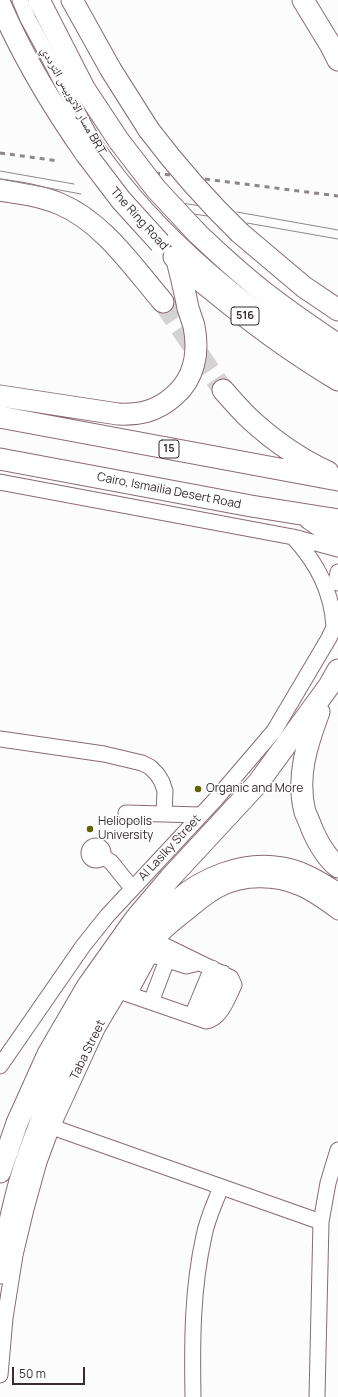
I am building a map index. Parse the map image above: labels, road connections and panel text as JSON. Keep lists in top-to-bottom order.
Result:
{
  "streets": {
    "highway": [
      "The Ring Road",
      "516",
      "15",
      "Cairo, Ismailia Desert Road"
    ],
    "street": ["مسار الاتوبيس الترددي BRT", "Al Laslky Street", "Taba Street"]
  },
  "places": ["Organic and More", "Heliopolis University"],
  "scale_bar": "50 m"
}
